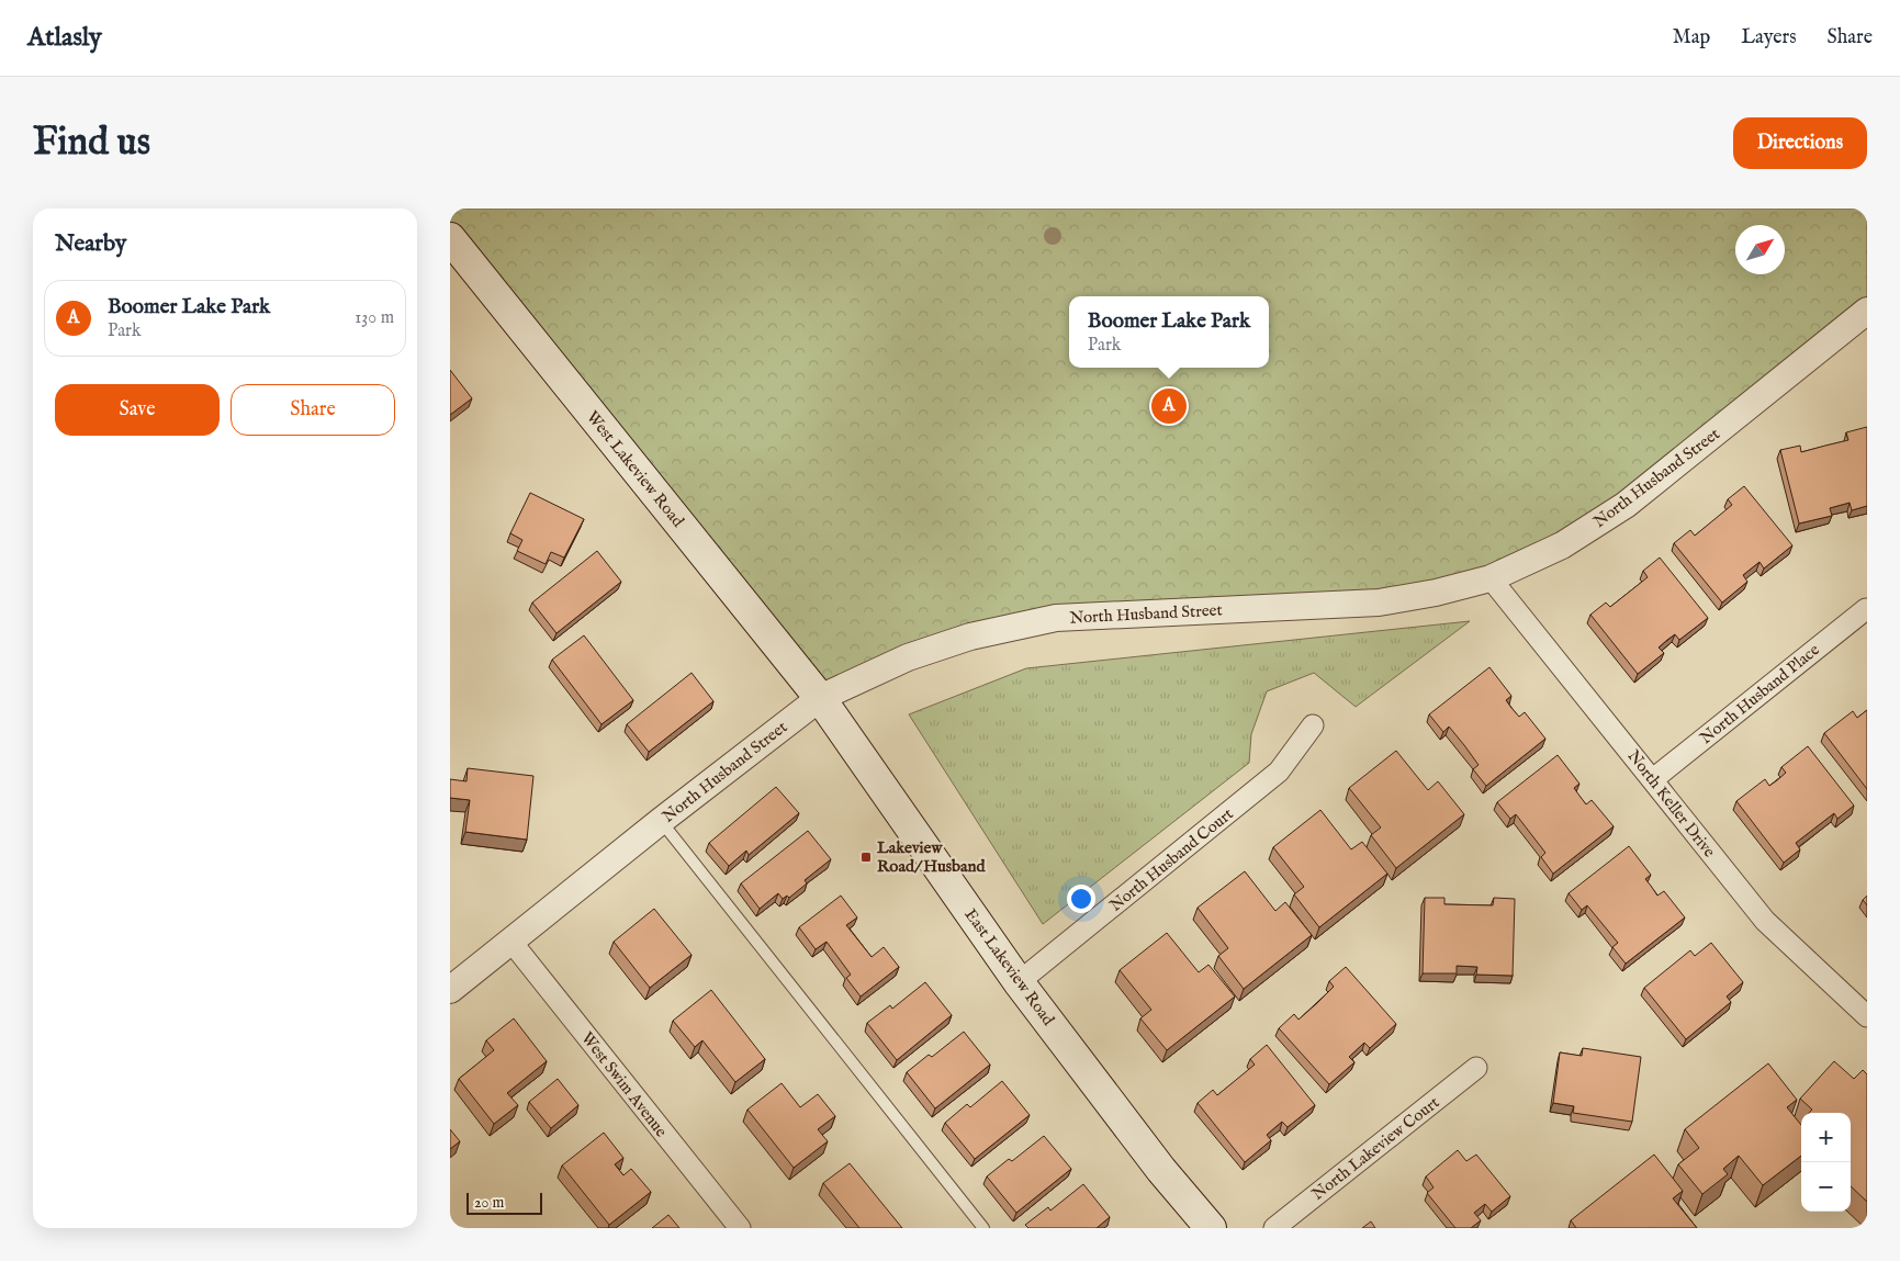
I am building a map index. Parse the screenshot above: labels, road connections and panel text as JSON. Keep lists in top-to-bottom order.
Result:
{
  "streets": {
    "main road": ["West Lakeview Road", "East Lakeview Road"],
    "street": [
      "North Husband Street",
      "North Husband Place",
      "North Keller Drive",
      "North Husband Court",
      "West Swim Avenue",
      "North Lakeview Court"
    ]
  },
  "crossings": [
    ["West Lakeview Road", "North Husband Street"],
    ["West Lakeview Road", "East Lakeview Road"],
    ["North Husband Street", "North Keller Drive"],
    ["North Husband Street", "East Lakeview Road"],
    ["North Husband Street", "West Swim Avenue"],
    ["North Husband Place", "North Keller Drive"],
    ["North Husband Court", "East Lakeview Road"]
  ],
  "places": {
    "transit": ["Lakeview Road/ Husband"]
  },
  "scale_bar": "20 m",
  "north": "top right",
  "page": {
    "header": "Atlasly",
    "nav": ["Map", "Layers", "Share"],
    "buttons": [
      "Directions",
      ["Save", "Share"]
    ],
    "title": "Find us",
    "heading": "Nearby",
    "list": [
      {
        "mark": "A",
        "name": "Boomer Lake Park",
        "note": "Park",
        "value": "130 m"
      }
    ],
    "popup": ["Boomer Lake Park", "Park"],
    "pins": "A",
    "map_buttons": ["+", "−"],
    "scale": "20 m"
  }
}
